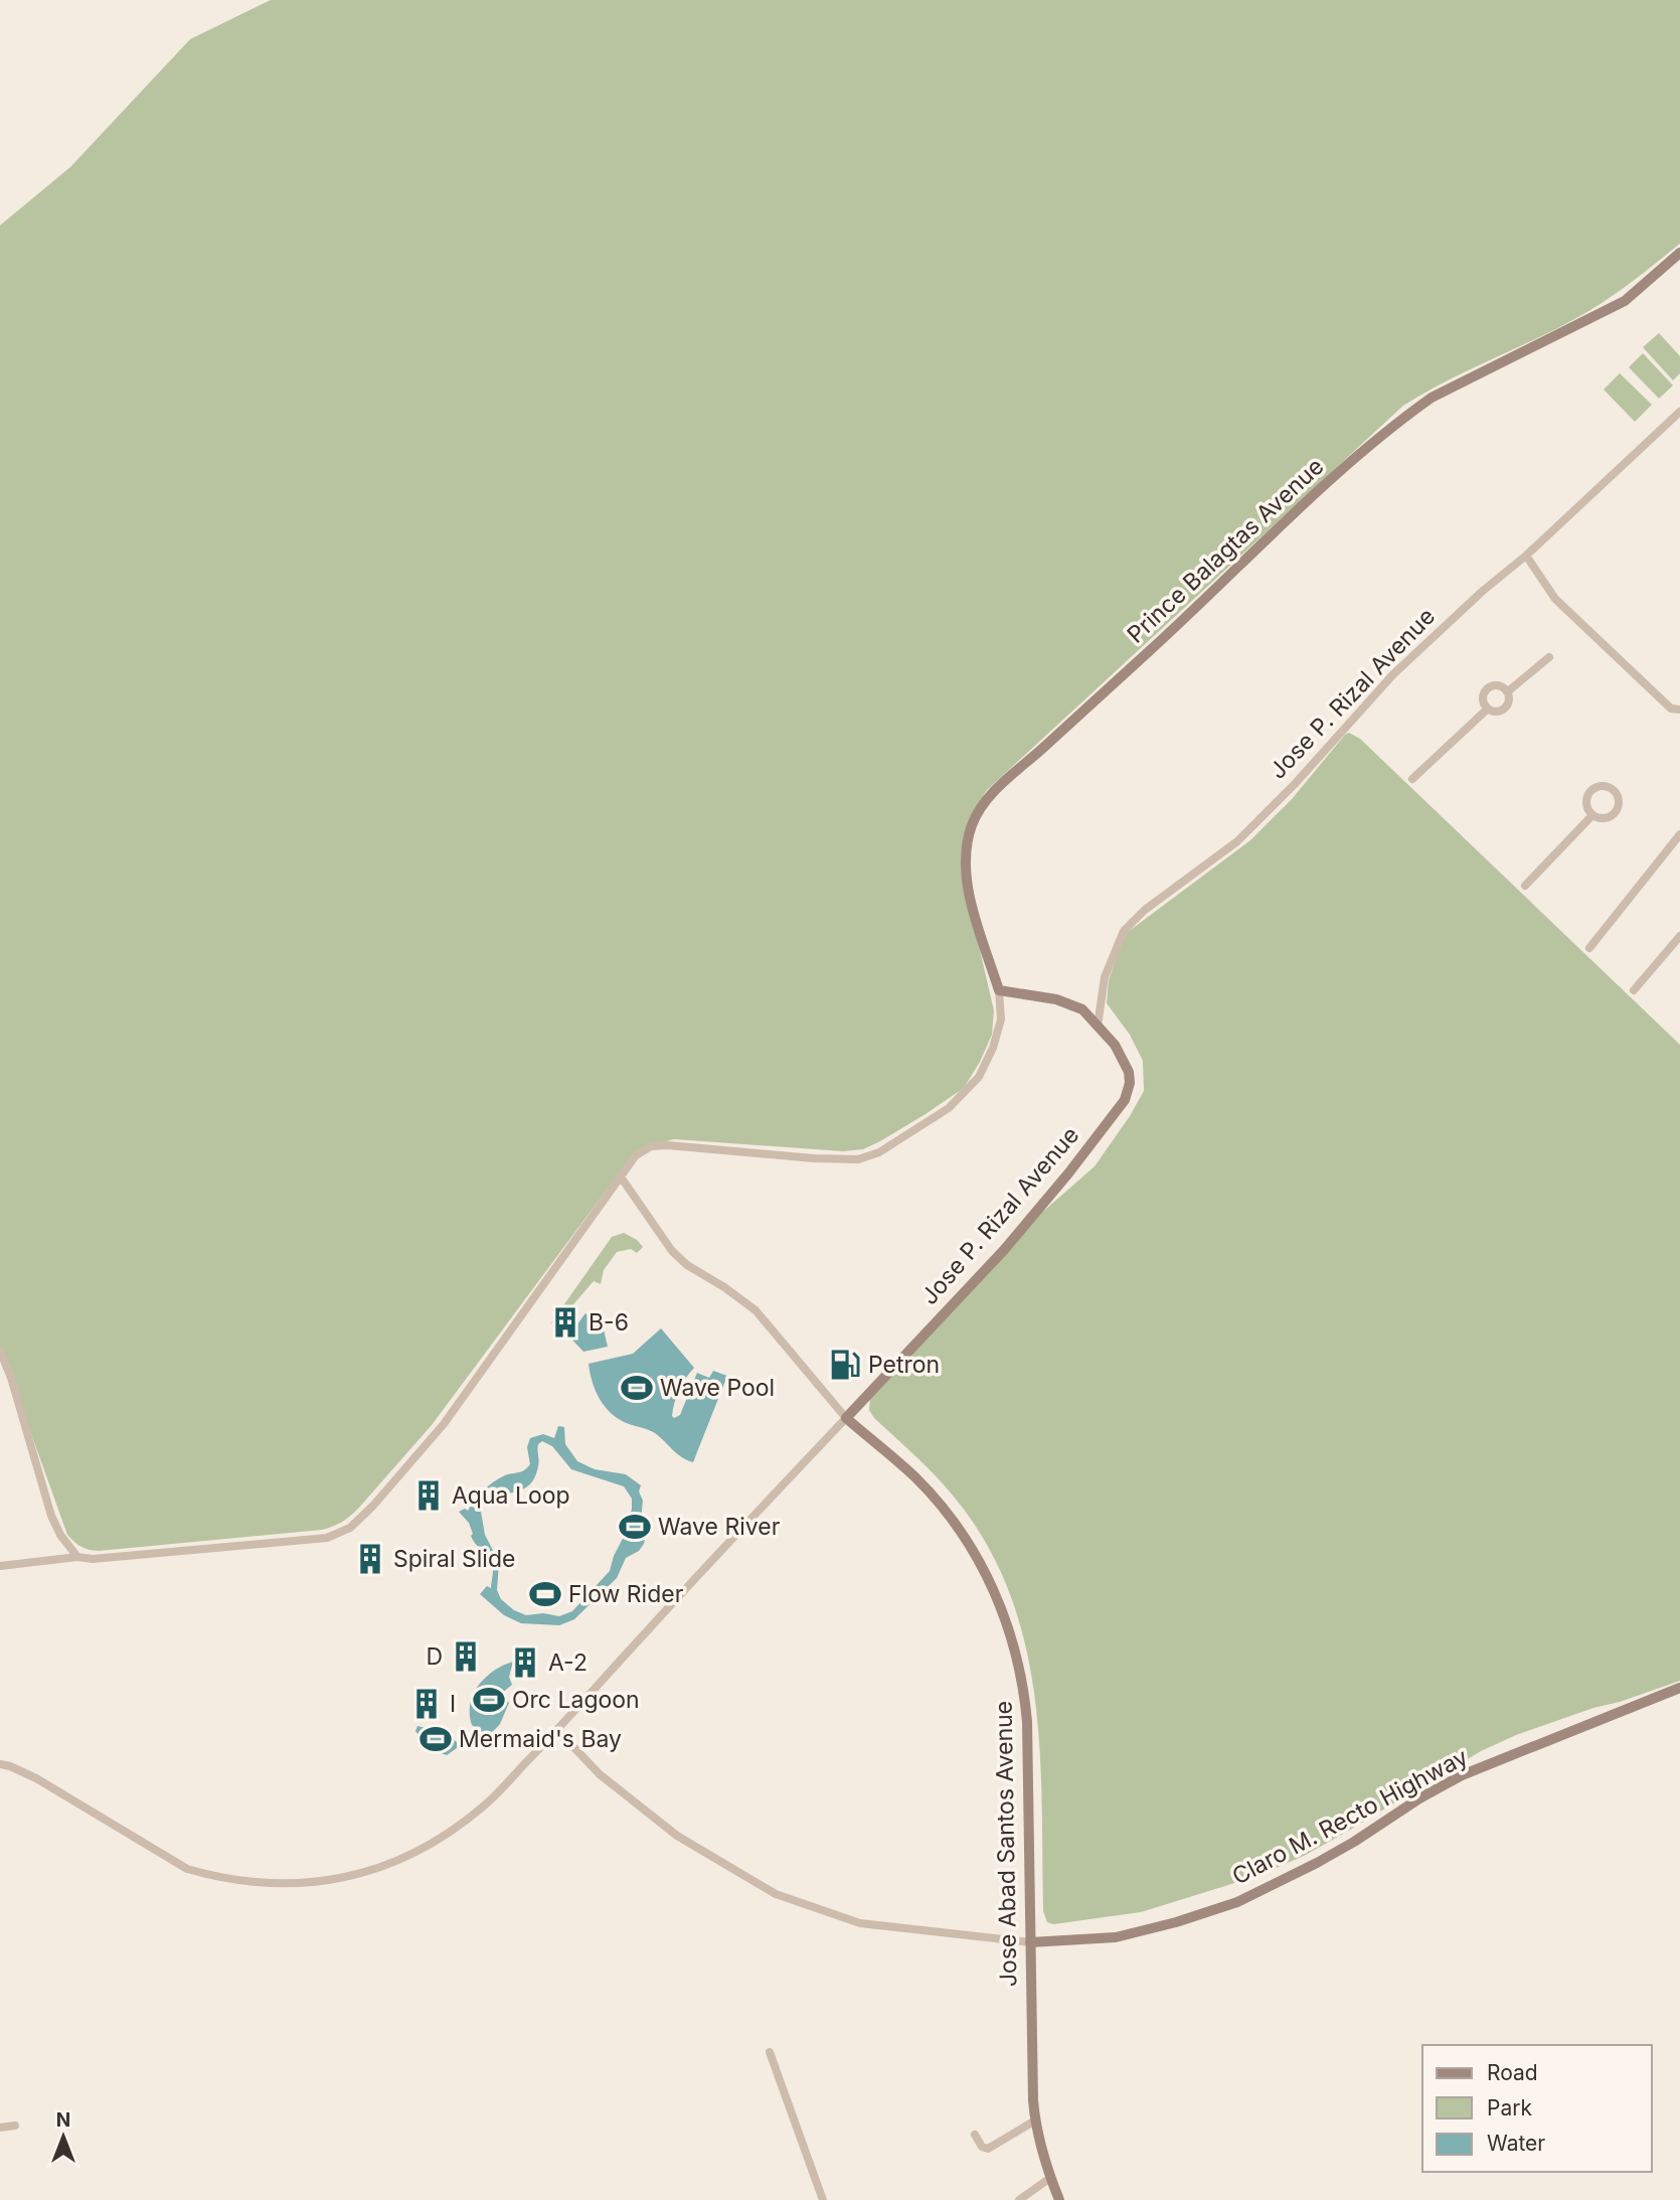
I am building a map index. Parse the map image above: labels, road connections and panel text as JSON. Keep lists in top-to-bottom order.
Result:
{
  "streets": {
    "main road": [
      "Prince Balagtas Avenue",
      "Jose P. Rizal Avenue",
      "Claro M. Recto Highway",
      "Jose Abad Santos Avenue"
    ]
  },
  "crossings": [
    ["Prince Balagtas Avenue", "Jose P. Rizal Avenue"],
    ["Jose P. Rizal Avenue", "Jose Abad Santos Avenue"],
    ["Claro M. Recto Highway", "Jose Abad Santos Avenue"]
  ],
  "places": {
    "building": [
      "B-6",
      "Aqua Loop",
      "Spiral Slide",
      "D",
      "A-2",
      "I"
    ],
    "fuel station": ["Petron"],
    "sports": [
      "Wave Pool",
      "Wave River",
      "Flow Rider",
      "Orc Lagoon",
      "Mermaid's Bay"
    ]
  },
  "legend": ["Road", "Park", "Water"],
  "north": "top"
}
